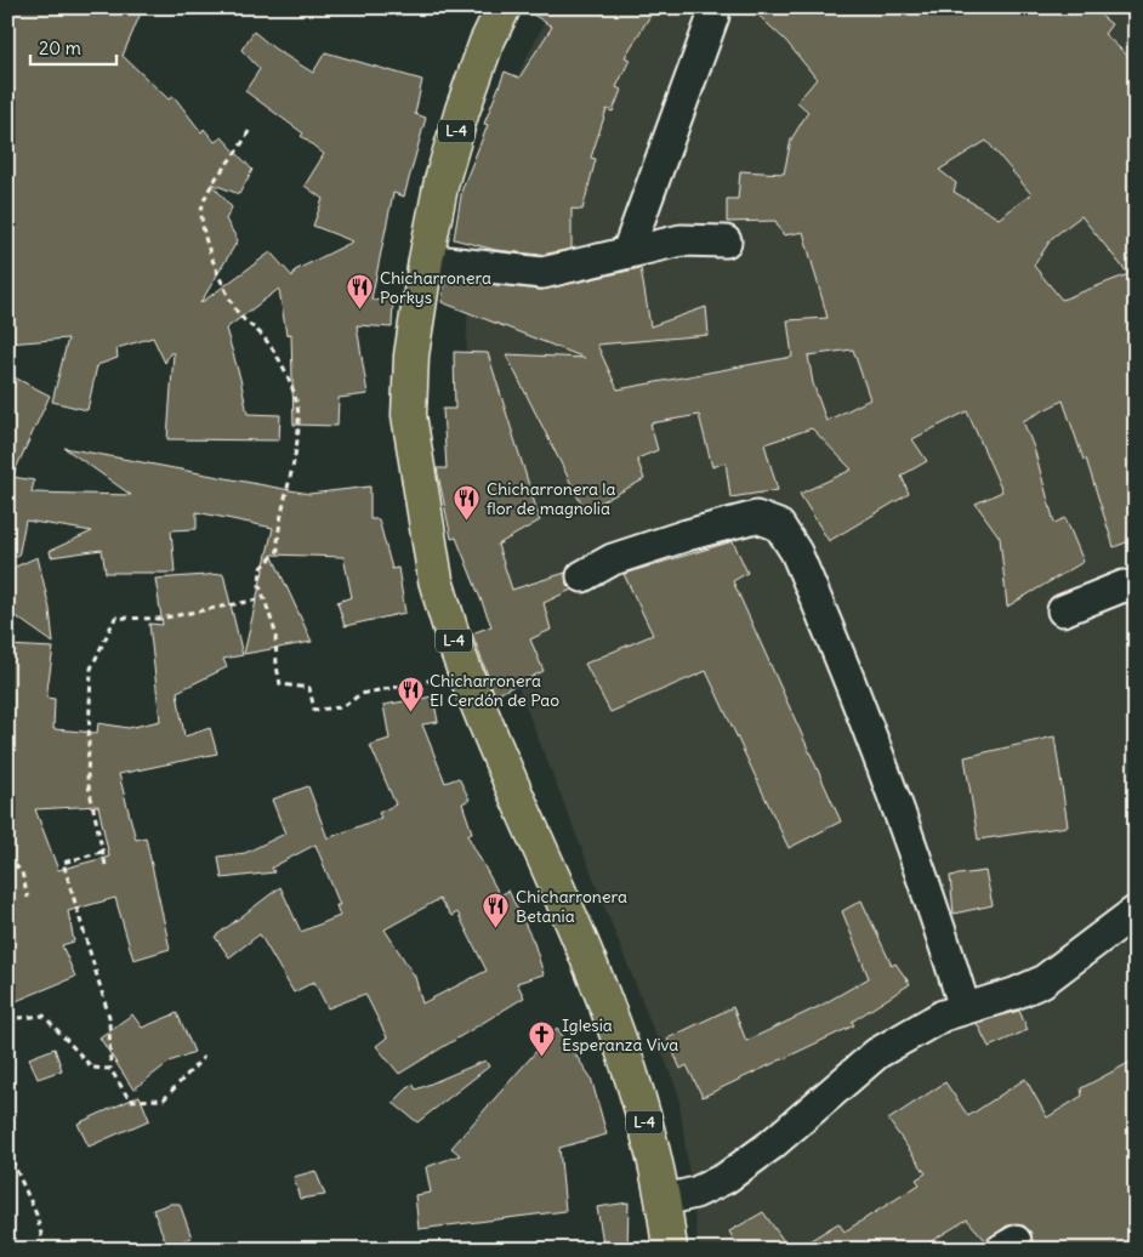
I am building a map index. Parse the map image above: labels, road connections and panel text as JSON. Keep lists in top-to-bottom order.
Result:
{
  "streets": {
    "main road": ["L-4"]
  },
  "places": {
    "restaurant": [
      "Chicharronera Porkys",
      "Chicharronera la flor de magnolia",
      "Chicharronera El Cerdón de Pao",
      "Chicharronera Betania"
    ],
    "church": ["Iglesia Esperanza Viva"]
  },
  "scale_bar": "20 m"
}
